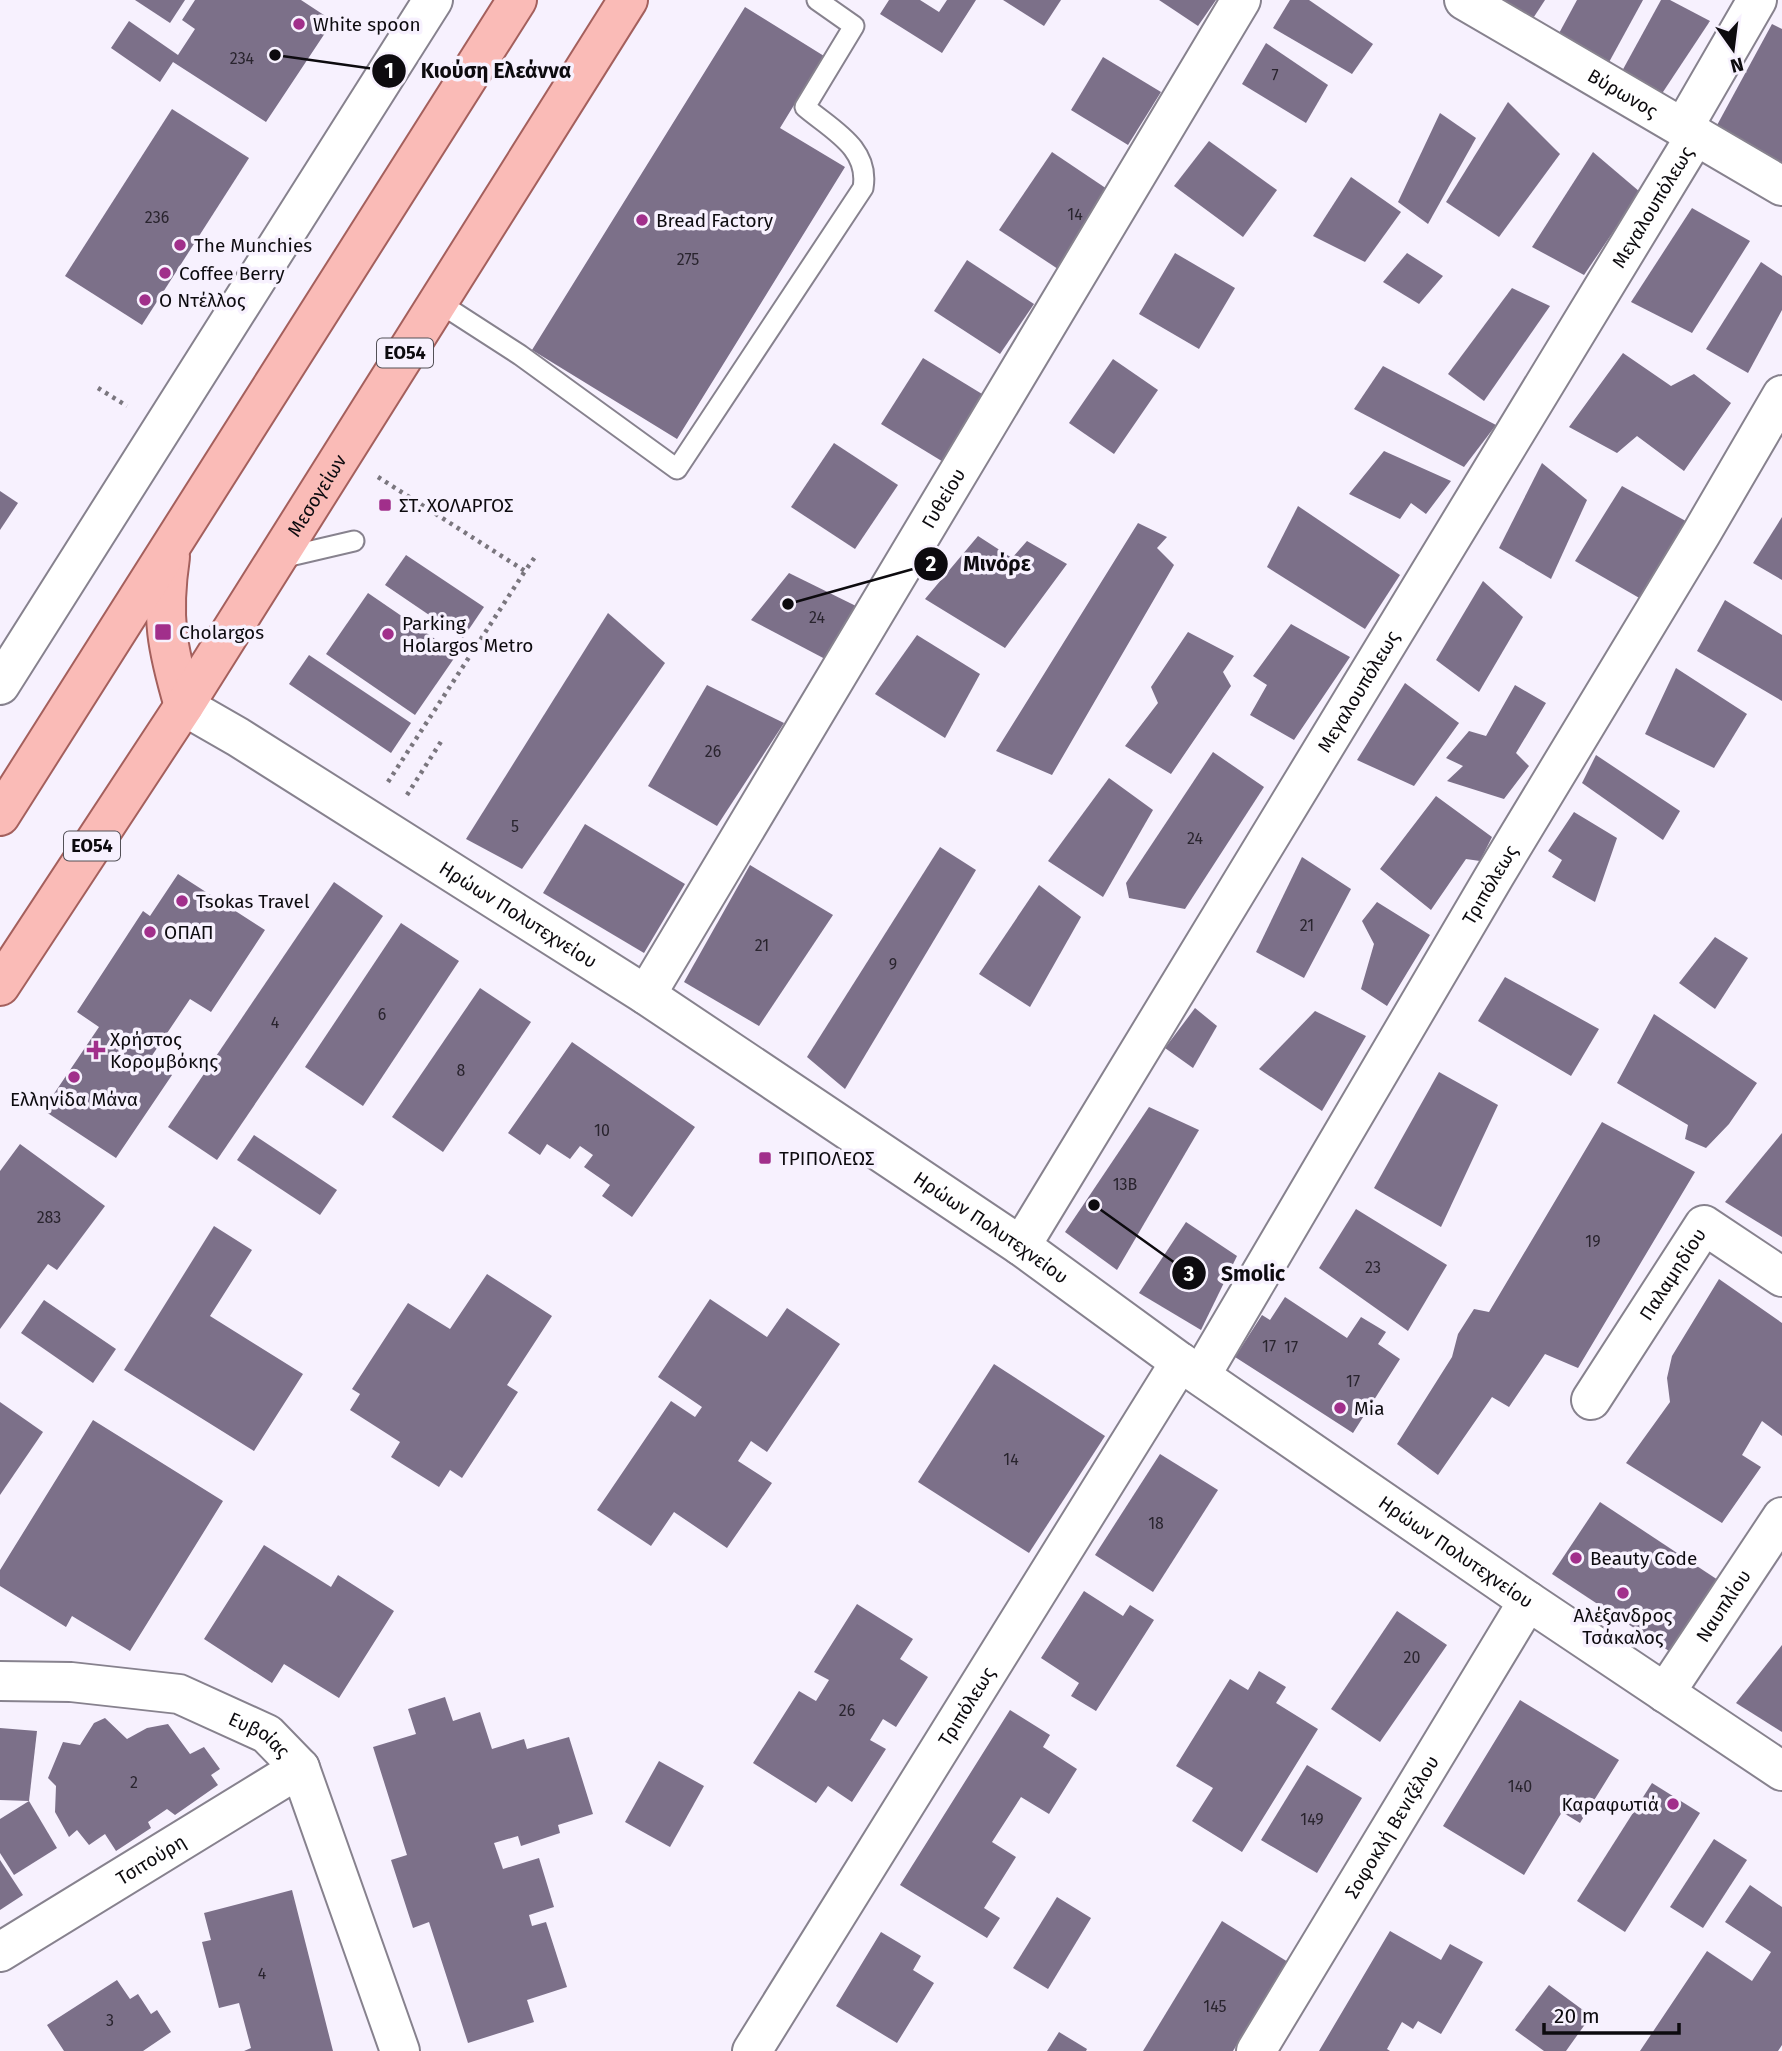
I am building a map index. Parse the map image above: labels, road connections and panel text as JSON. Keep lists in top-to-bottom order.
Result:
{
  "streets": {
    "main road": ["ΕΟ54", "Μεσογείων"],
    "street": [
      "Βύρωνος",
      "Μεγαλουπόλεως",
      "Γυθείου",
      "Τριπόλεως",
      "Ηρώων Πολυτεχνείου",
      "Παλαμηδίου",
      "Ναυπλίου",
      "Ευβοίας",
      "Σοφοκλή Βενιζέλου",
      "Τσιτούρη"
    ]
  },
  "crossings": [
    ["Βύρωνος", "Μεγαλουπόλεως"],
    ["Μεγαλουπόλεως", "Ηρώων Πολυτεχνείου"],
    ["Μεσογείων", "Ηρώων Πολυτεχνείου"],
    ["Γυθείου", "Ηρώων Πολυτεχνείου"],
    ["Τριπόλεως", "Ηρώων Πολυτεχνείου"],
    ["Ηρώων Πολυτεχνείου", "Ναυπλίου"],
    ["Ηρώων Πολυτεχνείου", "Σοφοκλή Βενιζέλου"],
    ["Ευβοίας", "Τσιτούρη"]
  ],
  "places": {
    "other": [
      "White spoon",
      "Κιούση Ελεάννα",
      "Bread Factory",
      "The Munchies",
      "Coffee Berry",
      "Ο Ντέλλος",
      "Μινόρε",
      "Parking Holargos Metro",
      "Tsokas Travel",
      "ΟΠΑΠ",
      "Ελληνίδα Μάνα",
      "Smolic",
      "Mia",
      "Beauty Code",
      "Αλέξανδρος Τσάκαλος",
      "Καραφωτιά"
    ],
    "transit": ["ΣΤ. ΧΟΛΑΡΓΟΣ", "Cholargos", "ΤΡΙΠΟΛΕΩΣ"],
    "health": ["Χρήστος Κορομβόκης"]
  },
  "house_numbers": [
    "234",
    "7",
    "14",
    "236",
    "275",
    "24",
    "26",
    "5",
    "24",
    "21",
    "21",
    "9",
    "6",
    "4",
    "8",
    "10",
    "13B",
    "283",
    "19",
    "23",
    "17",
    "17",
    "17",
    "14",
    "18",
    "20",
    "26",
    "2",
    "140",
    "149",
    "4",
    "145",
    "3"
  ],
  "scale_bar": "20 m",
  "north": "bottom"
}
